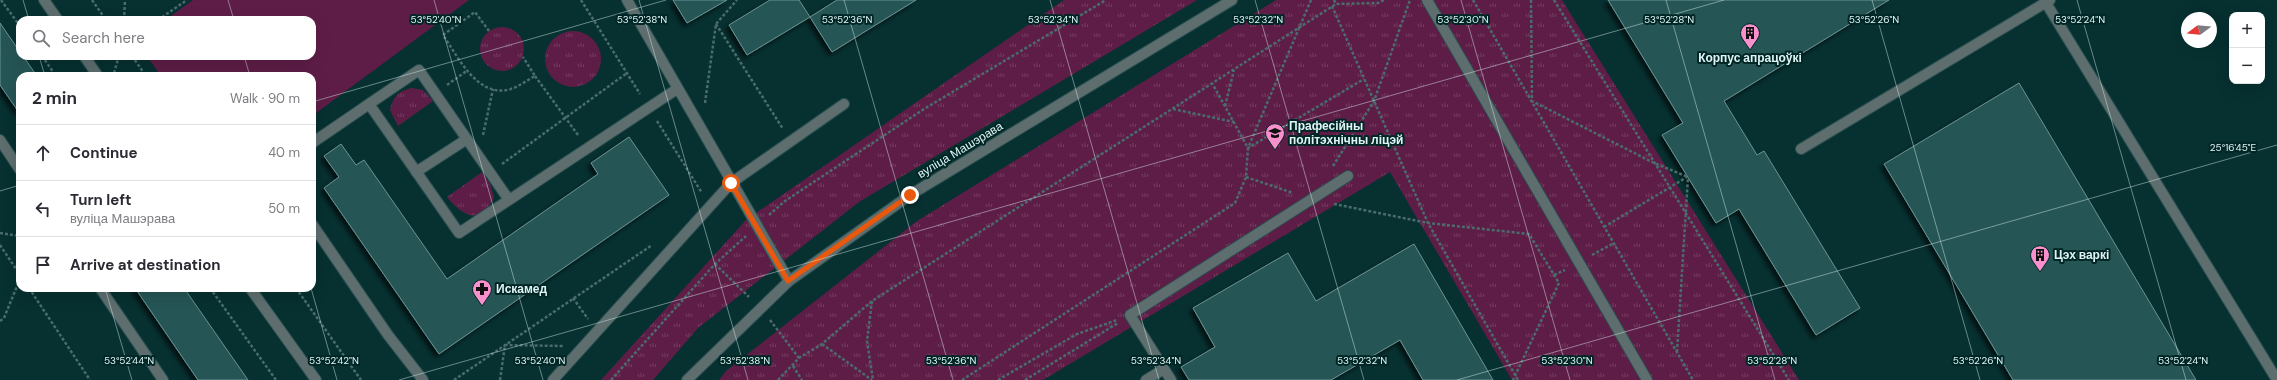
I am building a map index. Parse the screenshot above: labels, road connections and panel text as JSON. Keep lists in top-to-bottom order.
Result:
{
  "streets": {
    "street": ["вуліца Машэрава"]
  },
  "places": {
    "building": ["Корпус апрацоўкі", "Цэх варкі"],
    "school or university": ["Прафесійны політэхнічны ліцэй"],
    "pharmacy": ["Искамед"]
  },
  "north": "left",
  "page": {
    "map_buttons": ["+", "−"],
    "search": "Search here",
    "heading": ["2 min", "Walk · 90 m"],
    "list": [
      ["Continue", "40 m"],
      ["Turn left", "вуліца Машэрава", "50 m"],
      "Arrive at destination"
    ]
  },
  "coordinates": [
    "53°52'40\"N",
    "53°52'38\"N",
    "53°52'36\"N",
    "53°52'34\"N",
    "53°52'32\"N",
    "53°52'30\"N",
    "53°52'28\"N",
    "53°52'26\"N",
    "53°52'24\"N",
    "25°16'45\"E",
    "53°52'44\"N",
    "53°52'42\"N"
  ]
}
